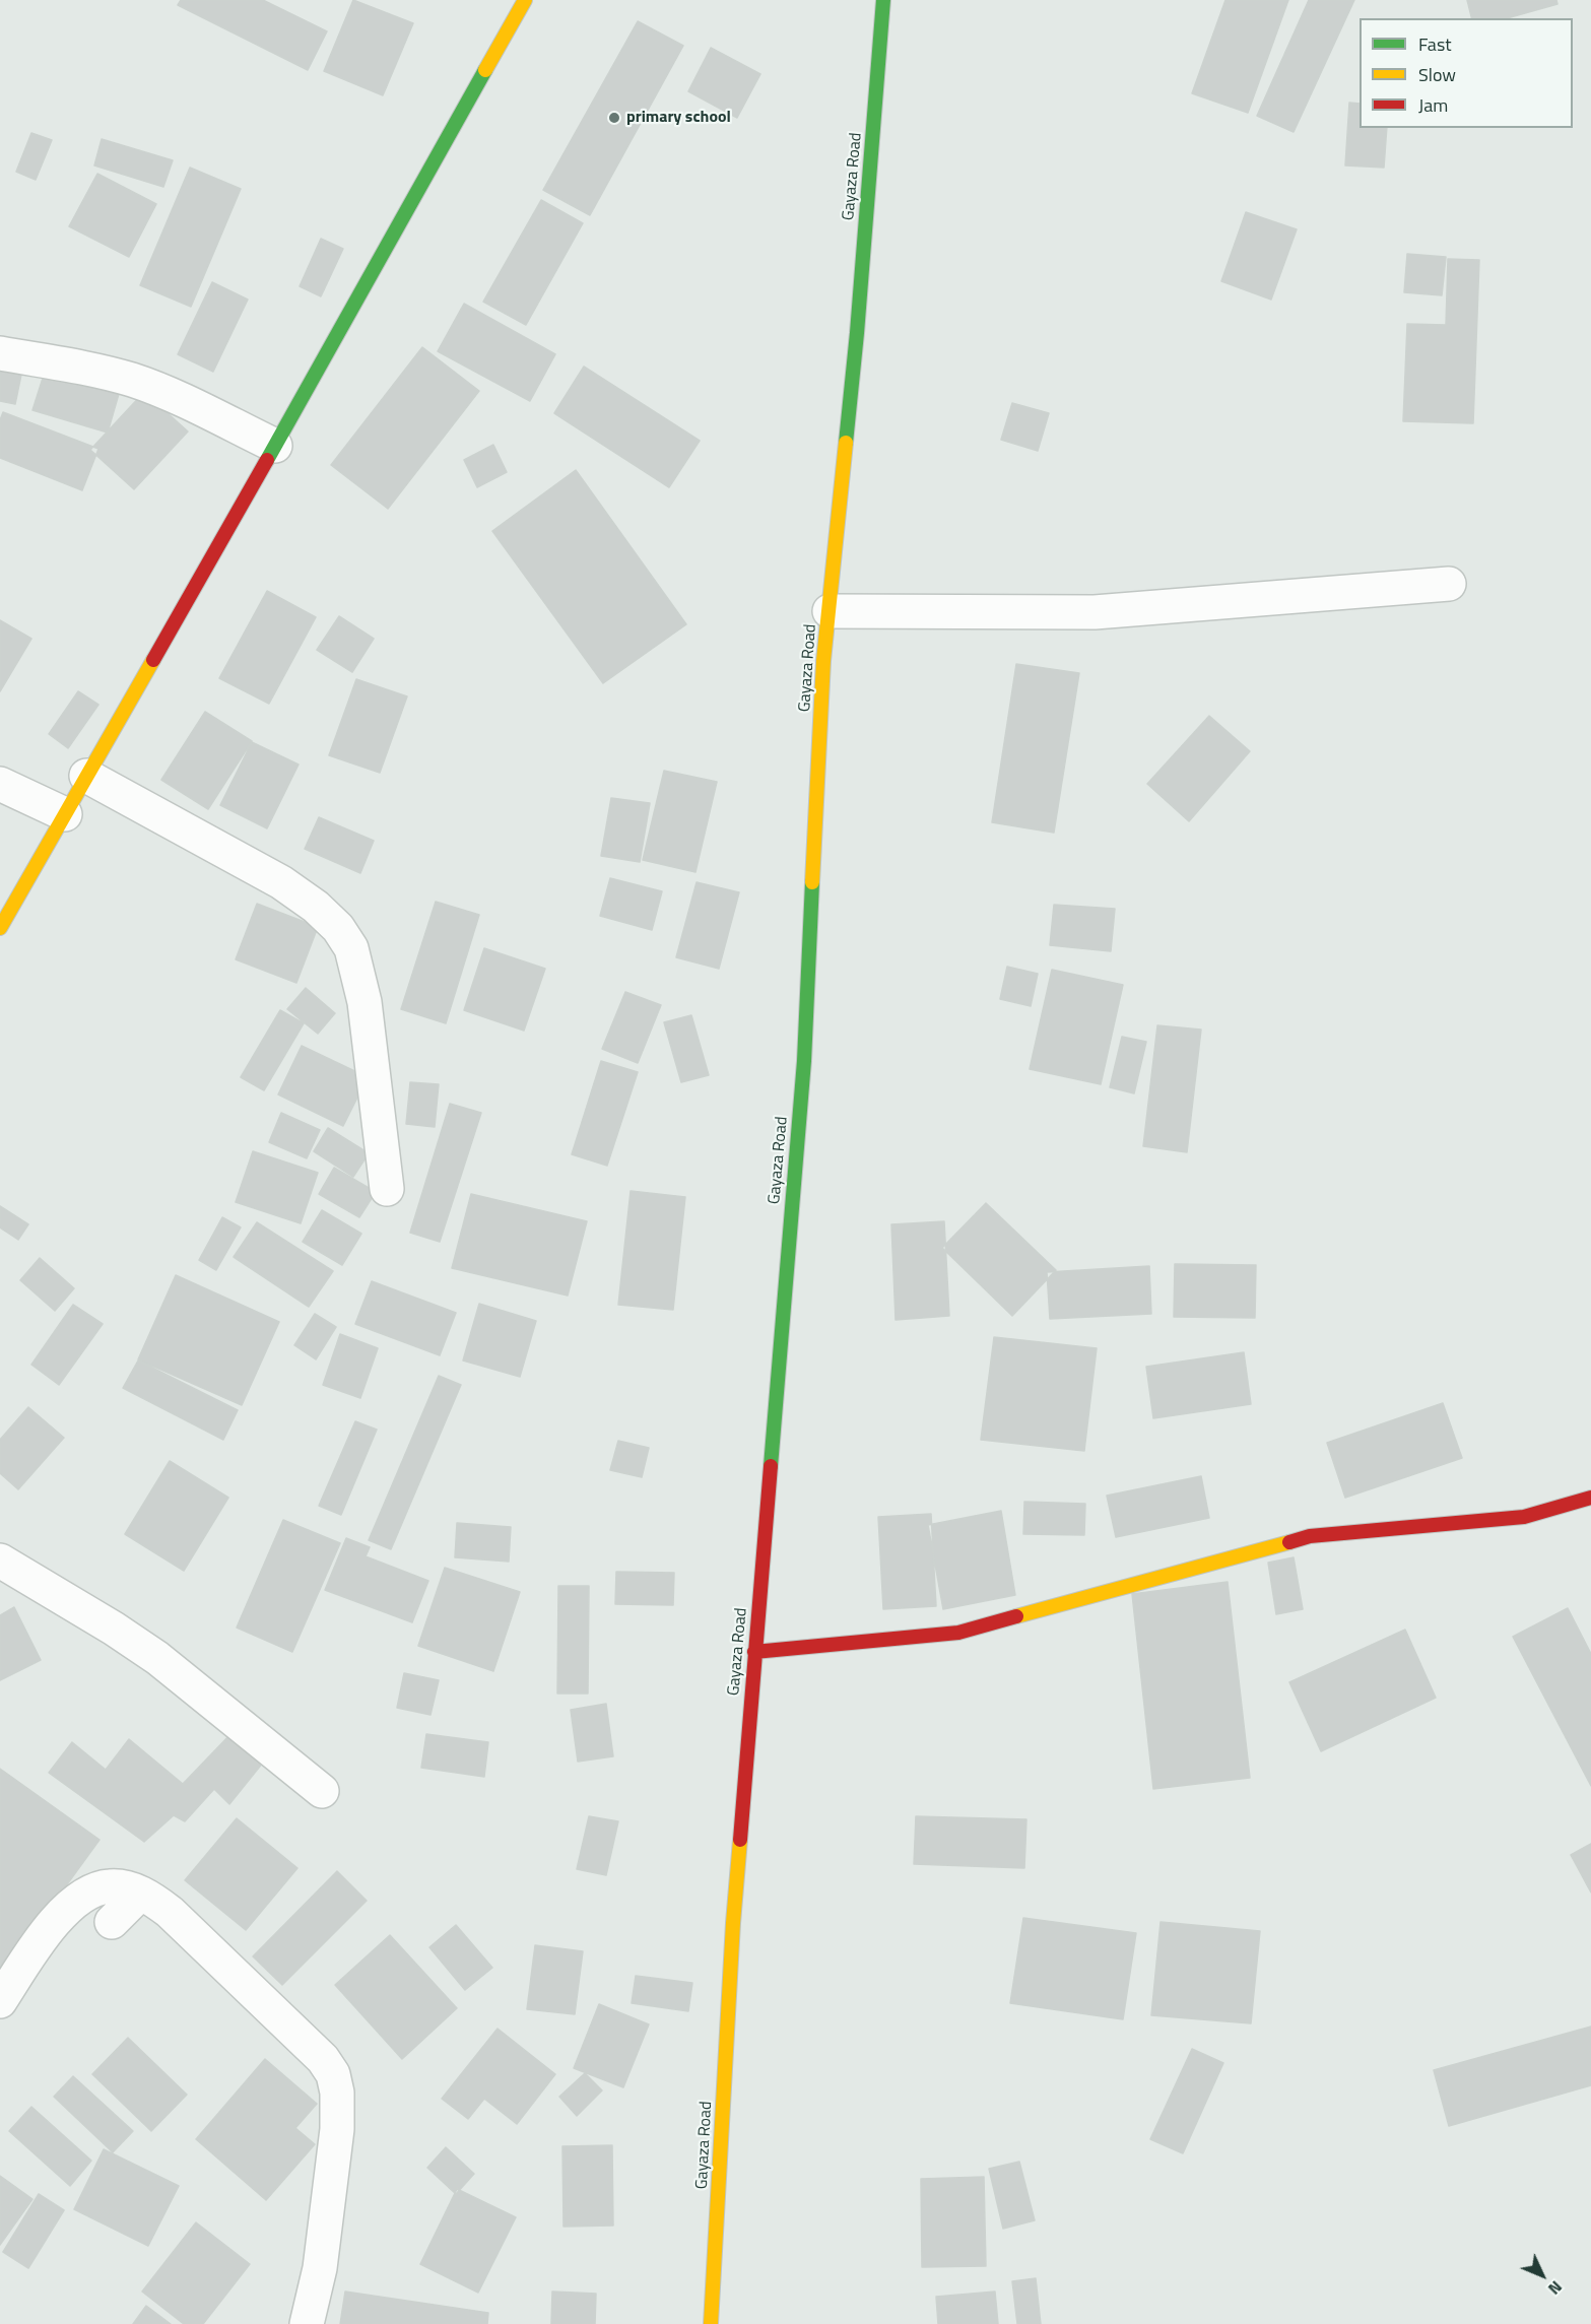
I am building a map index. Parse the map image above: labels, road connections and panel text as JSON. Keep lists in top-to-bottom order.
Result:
{
  "streets": {
    "main road": ["Gayaza Road"]
  },
  "places": ["primary school"],
  "legend": ["Fast", "Slow", "Jam"],
  "north": "bottom right"
}
